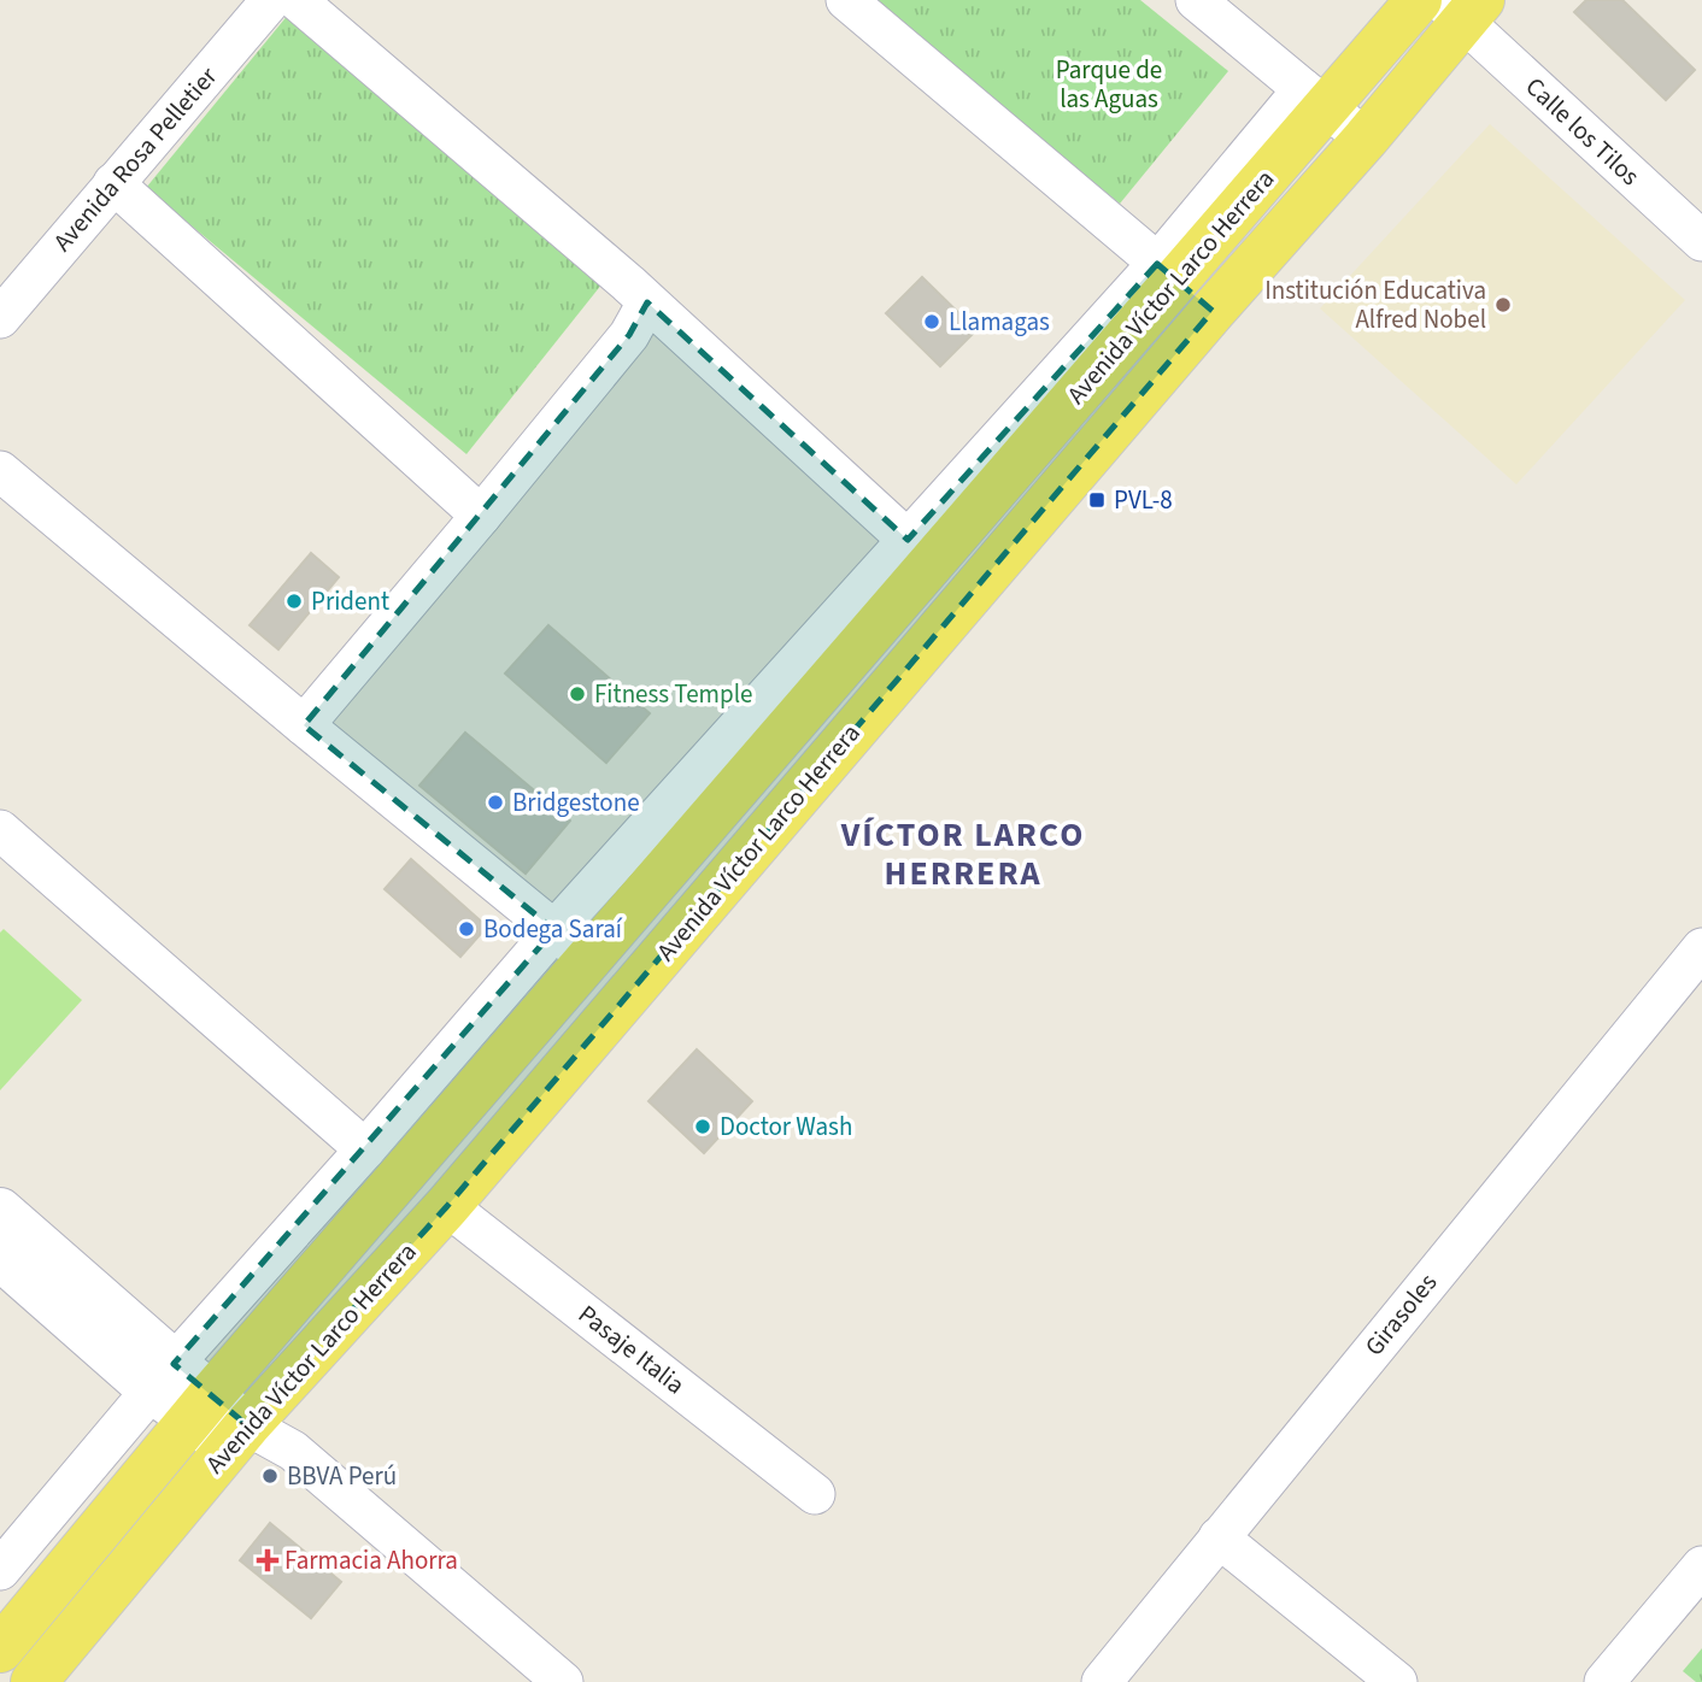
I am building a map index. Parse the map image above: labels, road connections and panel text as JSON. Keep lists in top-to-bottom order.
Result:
{
  "streets": {
    "main road": ["Avenida Víctor Larco Herrera"],
    "street": [
      "Calle los Tilos",
      "Avenida Rosa Pelletier",
      "Girasoles",
      "Pasaje Italia"
    ]
  },
  "crossings": [
    ["Calle los Tilos", "Avenida Víctor Larco Herrera"],
    ["Avenida Víctor Larco Herrera", "Pasaje Italia"]
  ],
  "districts": ["VÍCTOR LARCO HERRERA"],
  "parks": ["Parque de las Aguas"],
  "places": {
    "other": [
      "Institución Educativa Alfred Nobel",
      "Llamagas",
      "Prident",
      "Fitness Temple",
      "Bridgestone",
      "Bodega Saraí",
      "Doctor Wash",
      "BBVA Perú"
    ],
    "transit": ["PVL-8"],
    "health": ["Farmacia Ahorra"]
  }
}
